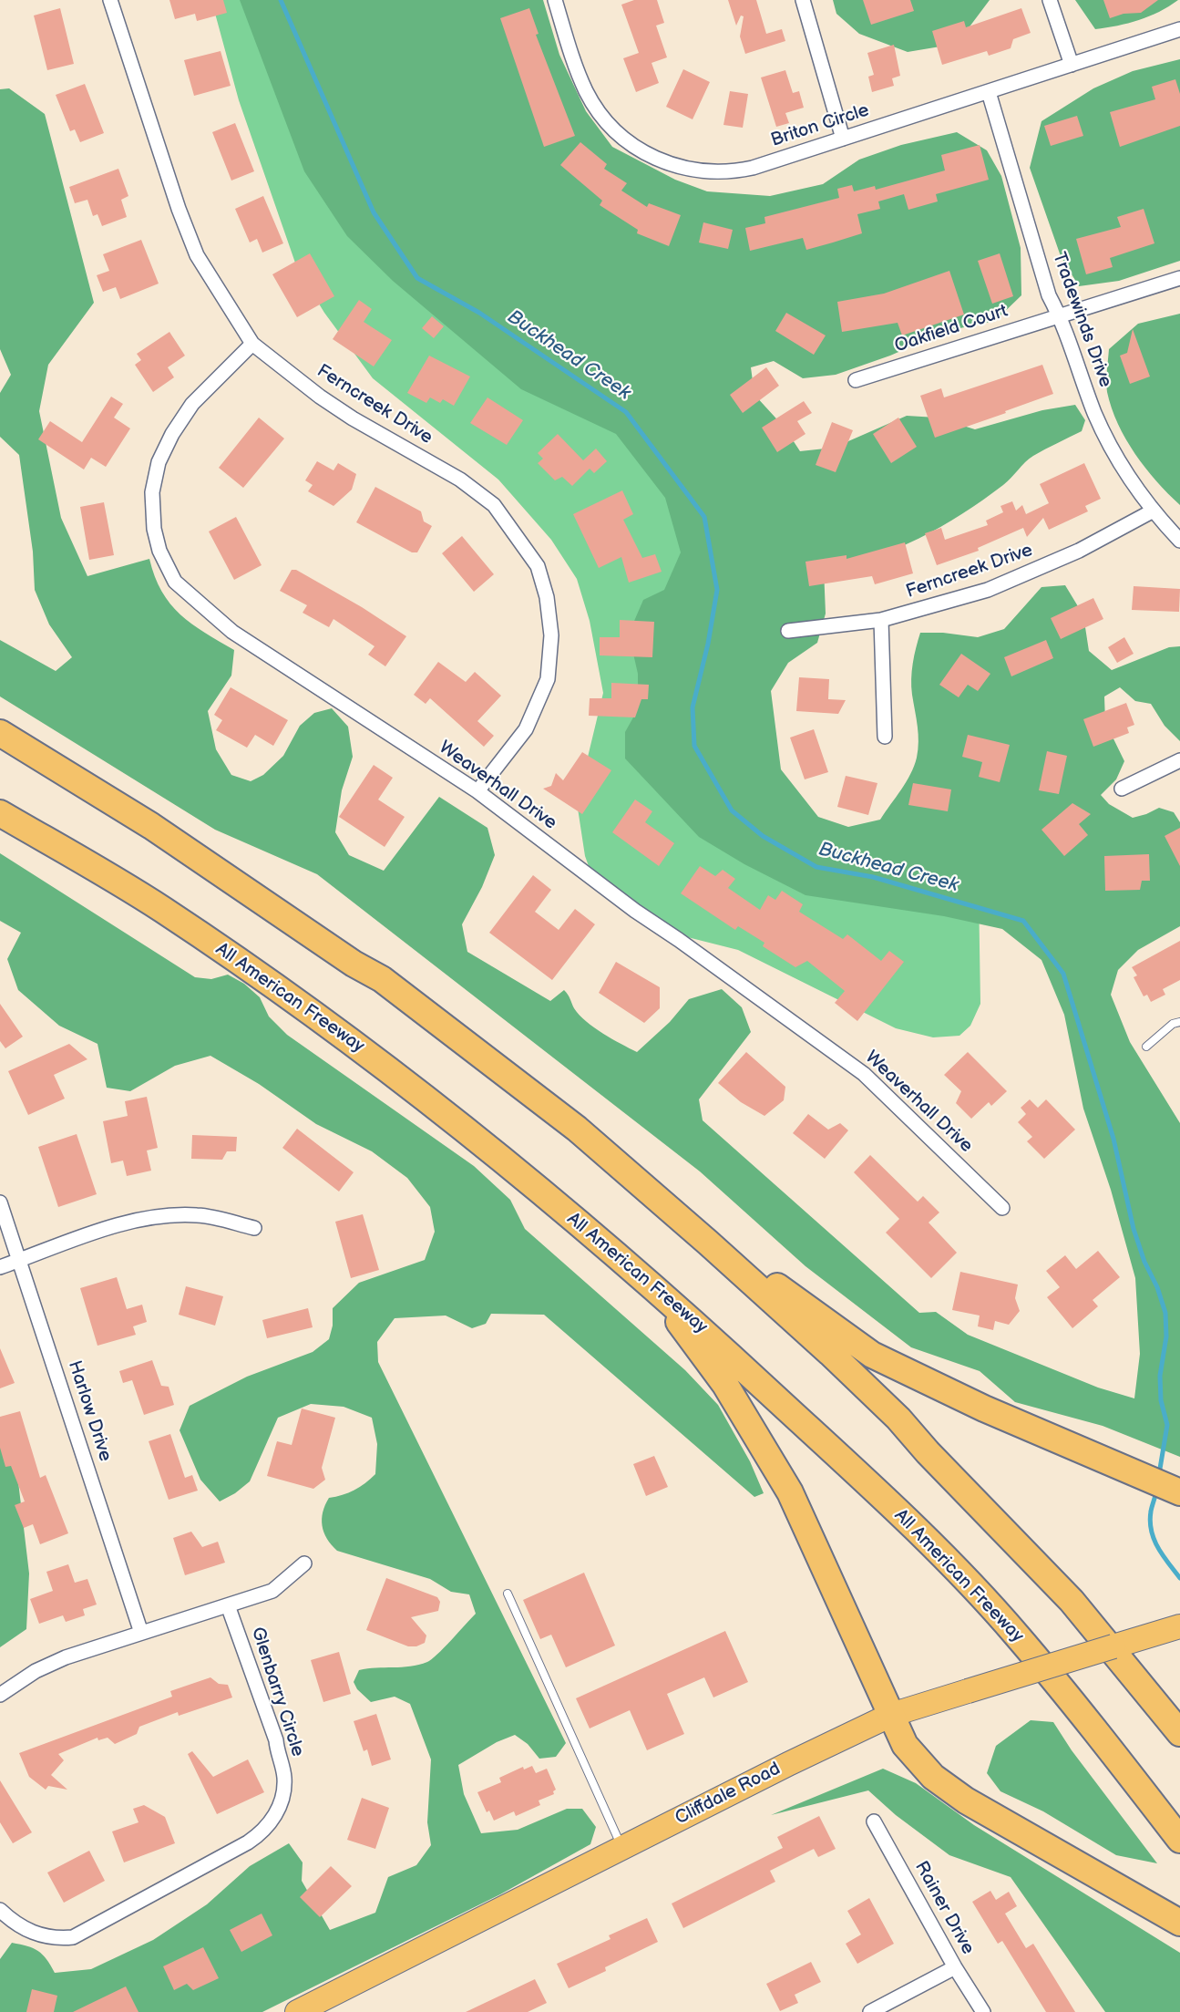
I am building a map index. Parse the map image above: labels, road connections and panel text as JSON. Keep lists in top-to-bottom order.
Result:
{
  "streets": {
    "highway": ["All American Freeway"],
    "main road": ["Cliffdale Road"],
    "street": [
      "Briton Circle",
      "Tradewinds Drive",
      "Oakfield Court",
      "Ferncreek Drive",
      "Weaverhall Drive",
      "Harlow Drive",
      "Glenbarry Circle",
      "Rainer Drive"
    ]
  },
  "crossings": [
    ["Briton Circle", "Tradewinds Drive"],
    ["Tradewinds Drive", "Oakfield Court"],
    ["Tradewinds Drive", "Ferncreek Drive"],
    ["Ferncreek Drive", "Weaverhall Drive"]
  ],
  "water": ["Buckhead Creek"]
}
